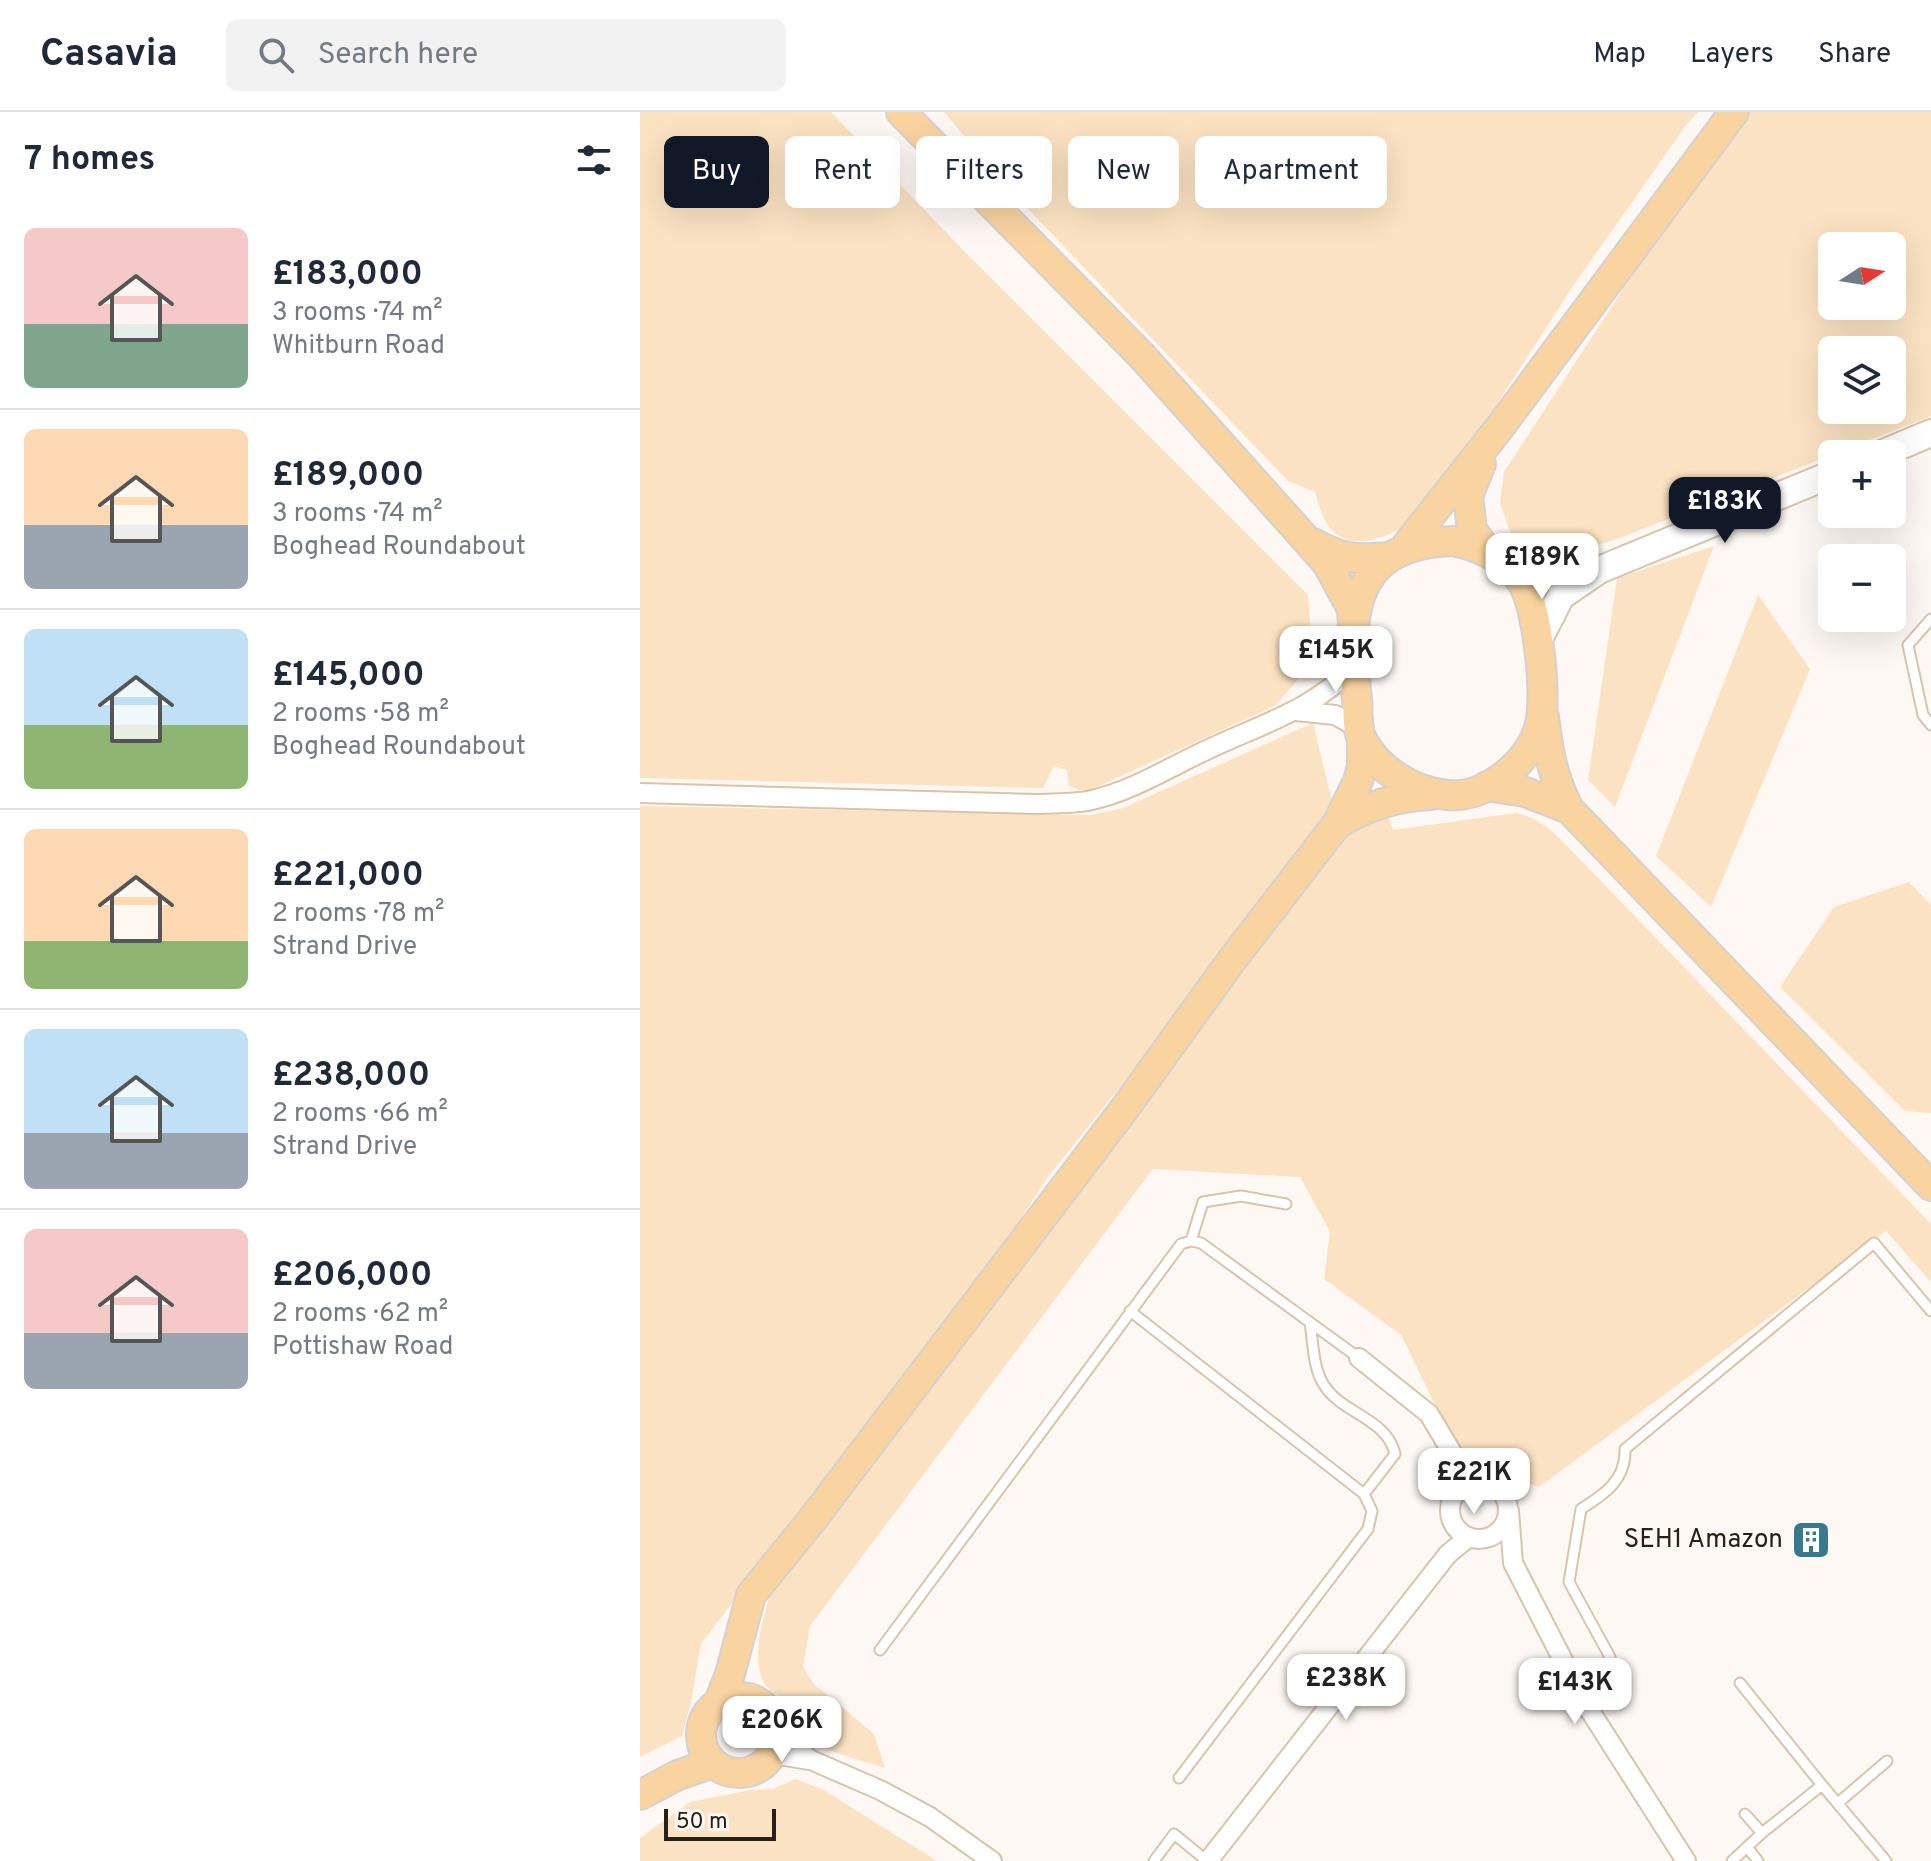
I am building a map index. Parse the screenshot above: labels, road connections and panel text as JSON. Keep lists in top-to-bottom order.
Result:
{
  "places": {
    "building": ["SEH1 Amazon"]
  },
  "scale_bar": "50 m",
  "north": "right",
  "page": {
    "header": "Casavia",
    "search": "Search here",
    "nav": ["Map", "Layers", "Share"],
    "heading": "7 homes",
    "chip": [
      "Buy",
      "Rent",
      "Filters",
      "New",
      "Apartment"
    ],
    "list": [
      {
        "name": "£183,000",
        "note": "3 rooms · 74 m² · Whitburn Road"
      },
      {
        "name": "£189,000",
        "note": "3 rooms · 74 m² · Boghead Roundabout"
      },
      {
        "name": "£145,000",
        "note": "2 rooms · 58 m² · Boghead Roundabout"
      },
      {
        "name": "£221,000",
        "note": "2 rooms · 78 m² · Strand Drive"
      },
      {
        "name": "£238,000",
        "note": "2 rooms · 66 m² · Strand Drive"
      },
      {
        "name": "£206,000",
        "note": "2 rooms · 62 m² · Pottishaw Road"
      }
    ],
    "map_buttons": ["+", "−"],
    "price": [
      "£183K",
      "£189K",
      "£145K",
      "£221K",
      "£238K",
      "£143K",
      "£206K"
    ],
    "scale": "50 m"
  }
}
